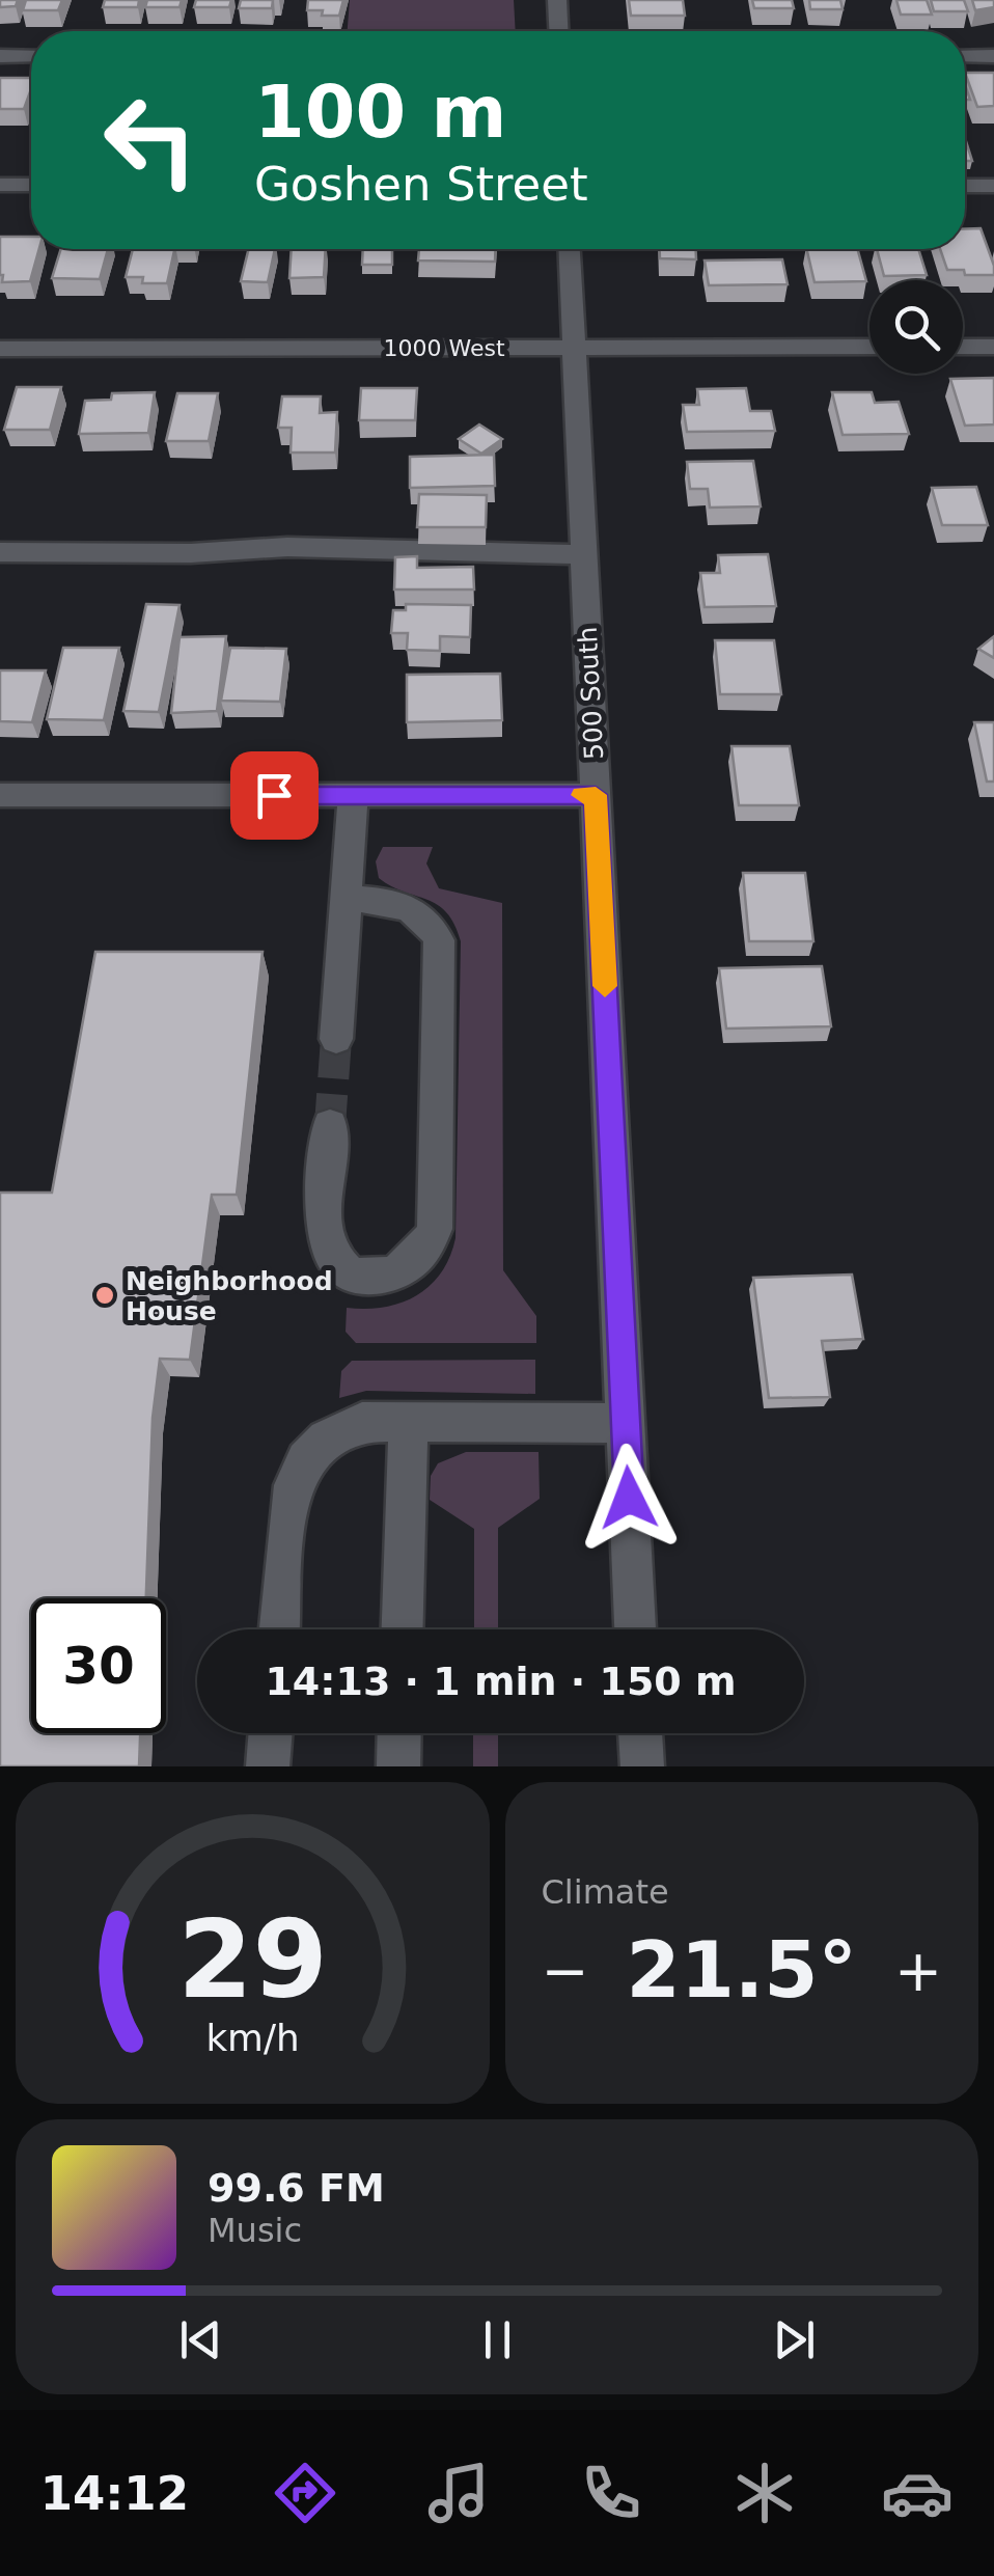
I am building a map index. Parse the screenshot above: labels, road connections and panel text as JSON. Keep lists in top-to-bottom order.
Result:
{
  "streets": {
    "street": ["1000 West", "500 South"]
  },
  "crossings": [
    ["1000 West", "500 South"]
  ],
  "places": ["Neighborhood House"],
  "page": {
    "turn": ["100 m", "Goshen Street"],
    "limit": "30",
    "trip": "14:13 · 1 min · 150 m",
    "tile": "Climate",
    "heat": ["−", "21.5°", "+"],
    "song": ["99.6 FM", "Music"],
    "tabs": "14:12",
    "gauge": ["29", "km/h"]
  }
}
